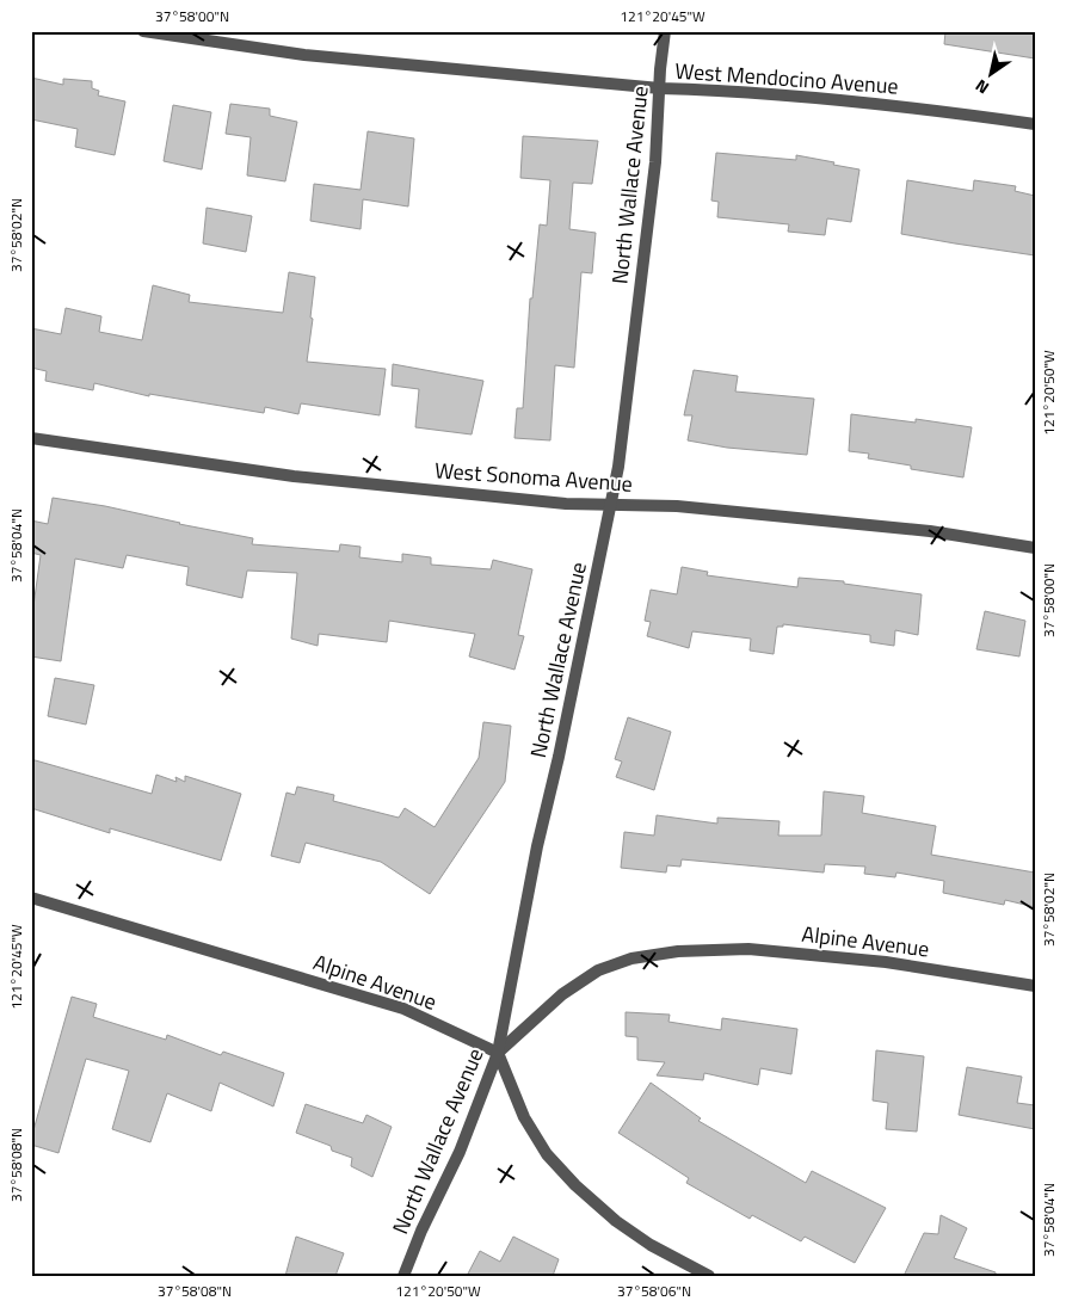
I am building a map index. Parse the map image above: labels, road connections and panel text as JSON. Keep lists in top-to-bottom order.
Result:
{
  "streets": {
    "street": [
      "West Mendocino Avenue",
      "North Wallace Avenue",
      "West Sonoma Avenue",
      "Alpine Avenue"
    ]
  },
  "crossings": [
    ["West Mendocino Avenue", "North Wallace Avenue"],
    ["North Wallace Avenue", "West Sonoma Avenue"],
    ["North Wallace Avenue", "Alpine Avenue"]
  ],
  "north": "bottom left",
  "coordinates": [
    "37°58'00\"N",
    "121°20'45\"W",
    "37°58'02\"N",
    "121°20'50\"W",
    "37°58'04\"N",
    "37°58'08\"N",
    "37°58'06\"N"
  ]
}
